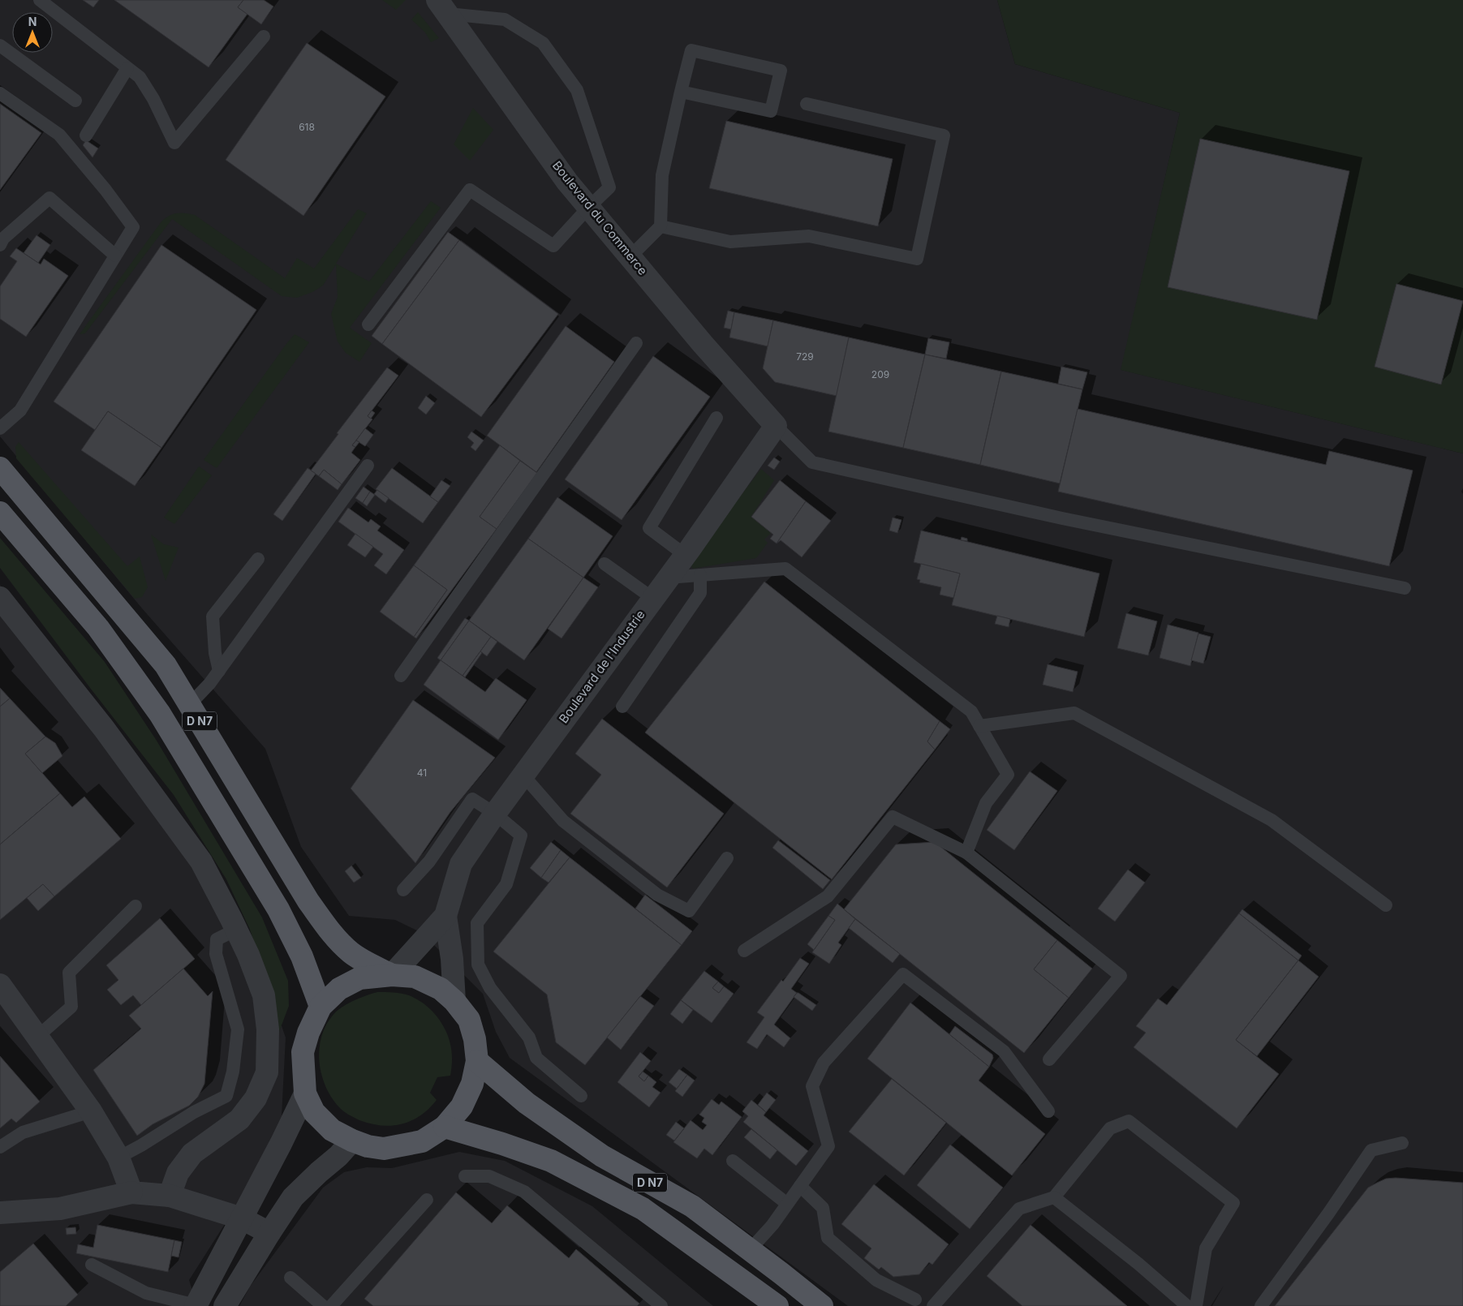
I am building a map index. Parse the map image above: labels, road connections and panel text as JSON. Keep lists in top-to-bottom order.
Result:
{
  "streets": {
    "main road": ["D N7"],
    "street": ["Boulevard du Commerce", "Boulevard de l'Industrie"]
  },
  "crossings": [
    ["Boulevard du Commerce", "Boulevard de l'Industrie"],
    ["Boulevard de l'Industrie", "D N7"]
  ],
  "house_numbers": [
    "618",
    "729",
    "209",
    "41"
  ],
  "north": "top"
}
